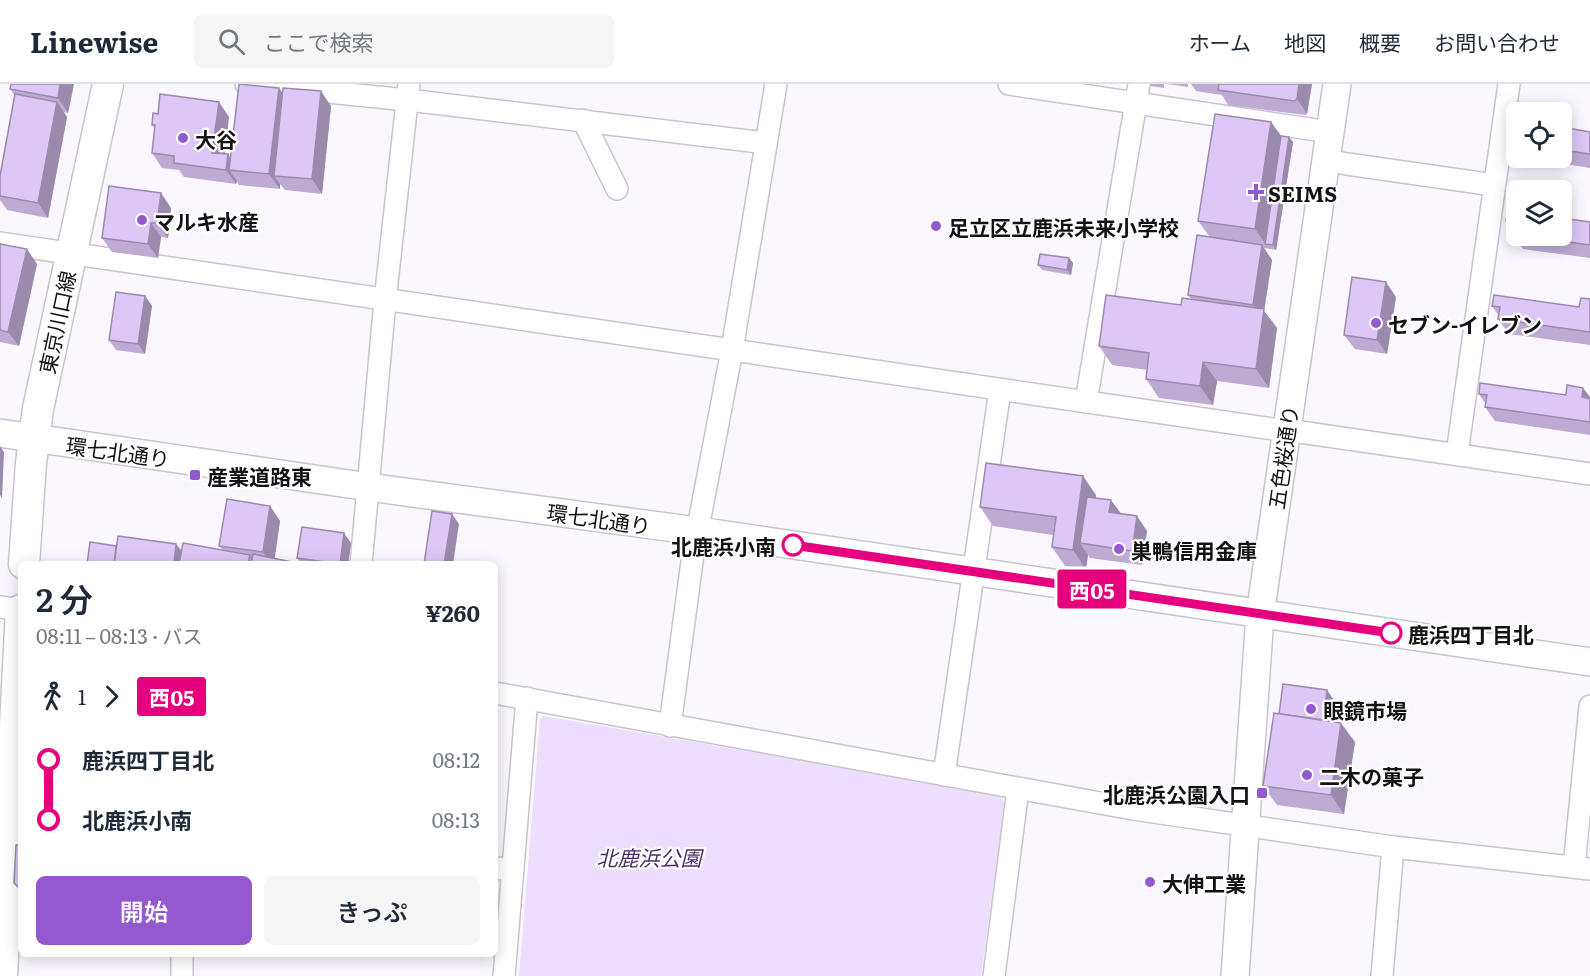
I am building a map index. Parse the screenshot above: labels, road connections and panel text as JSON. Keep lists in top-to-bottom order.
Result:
{
  "streets": {
    "main road": ["東京川口線"],
    "street": ["環七北通り", "五色桜通り"]
  },
  "crossings": [
    ["東京川口線", "環七北通り"],
    ["環七北通り", "五色桜通り"]
  ],
  "parks": ["北鹿浜公園"],
  "places": {
    "other": [
      "大谷",
      "マルキ水産",
      "足立区立鹿浜未来小学校",
      "セブン-イレブン",
      "北鹿浜小南",
      "巣鴨信用金庫",
      "鹿浜四丁目北",
      "眼鏡市場",
      "二木の菓子",
      "大伸工業"
    ],
    "health": ["SEIMS"],
    "transit": ["産業道路東", "北鹿浜公園入口"]
  },
  "lines": ["bus line 西05"],
  "page": {
    "header": "Linewise",
    "search": "ここで検索",
    "nav": [
      "ホーム",
      "地図",
      "概要",
      "お問い合わせ"
    ],
    "on_map": "西05",
    "heading": ["2 分", "08:11 – 08:13 · バス", "¥260"],
    "legs": ["1", "西05"],
    "list": [
      {
        "name": "鹿浜四丁目北",
        "value": "08:12"
      },
      {
        "name": "北鹿浜小南",
        "value": "08:13"
      }
    ],
    "buttons": ["開始", "きっぷ"]
  }
}
